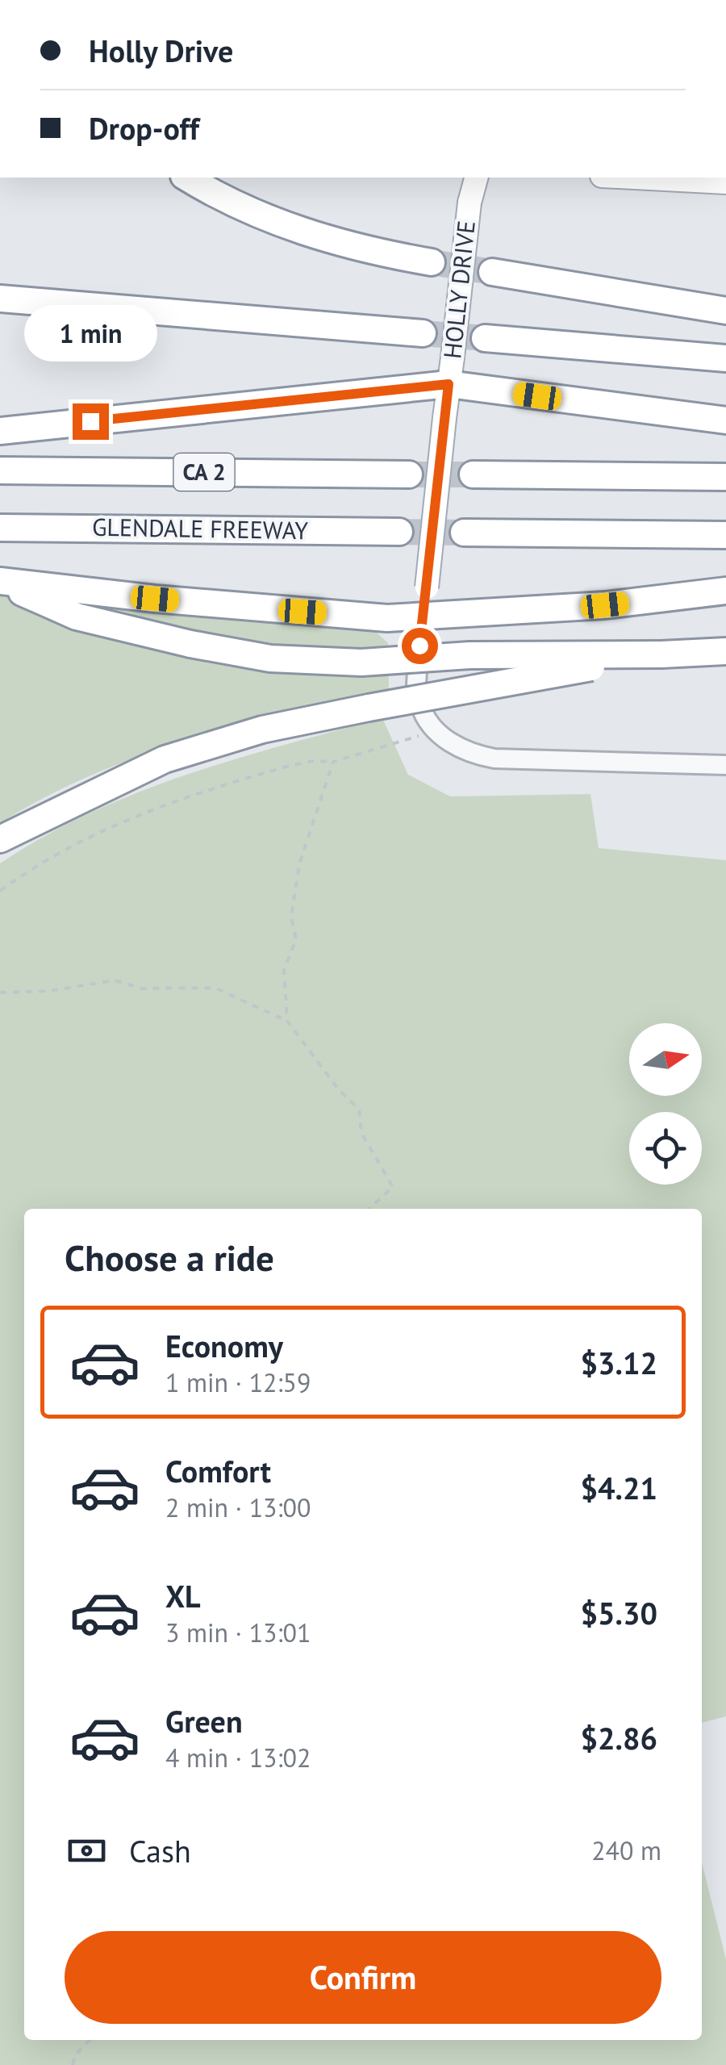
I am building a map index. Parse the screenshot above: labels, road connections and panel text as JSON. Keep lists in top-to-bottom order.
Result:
{
  "streets": {
    "highway": ["CA 2", "GLENDALE FREEWAY"],
    "main road": ["HOLLY DRIVE"]
  },
  "north": "right",
  "page": {
    "banner": ["Holly Drive", "Drop-off"],
    "bubble": "1 min",
    "heading": "Choose a ride",
    "list": [
      {
        "name": "Economy",
        "note": "1 min · 12:59",
        "value": "$3.12"
      },
      {
        "name": "Comfort",
        "note": "2 min · 13:00",
        "value": "$4.21"
      },
      {
        "name": "XL",
        "note": "3 min · 13:01",
        "value": "$5.30"
      },
      {
        "name": "Green",
        "note": "4 min · 13:02",
        "value": "$2.86"
      }
    ],
    "pay": ["Cash", "240 m"],
    "buttons": "Confirm"
  }
}
